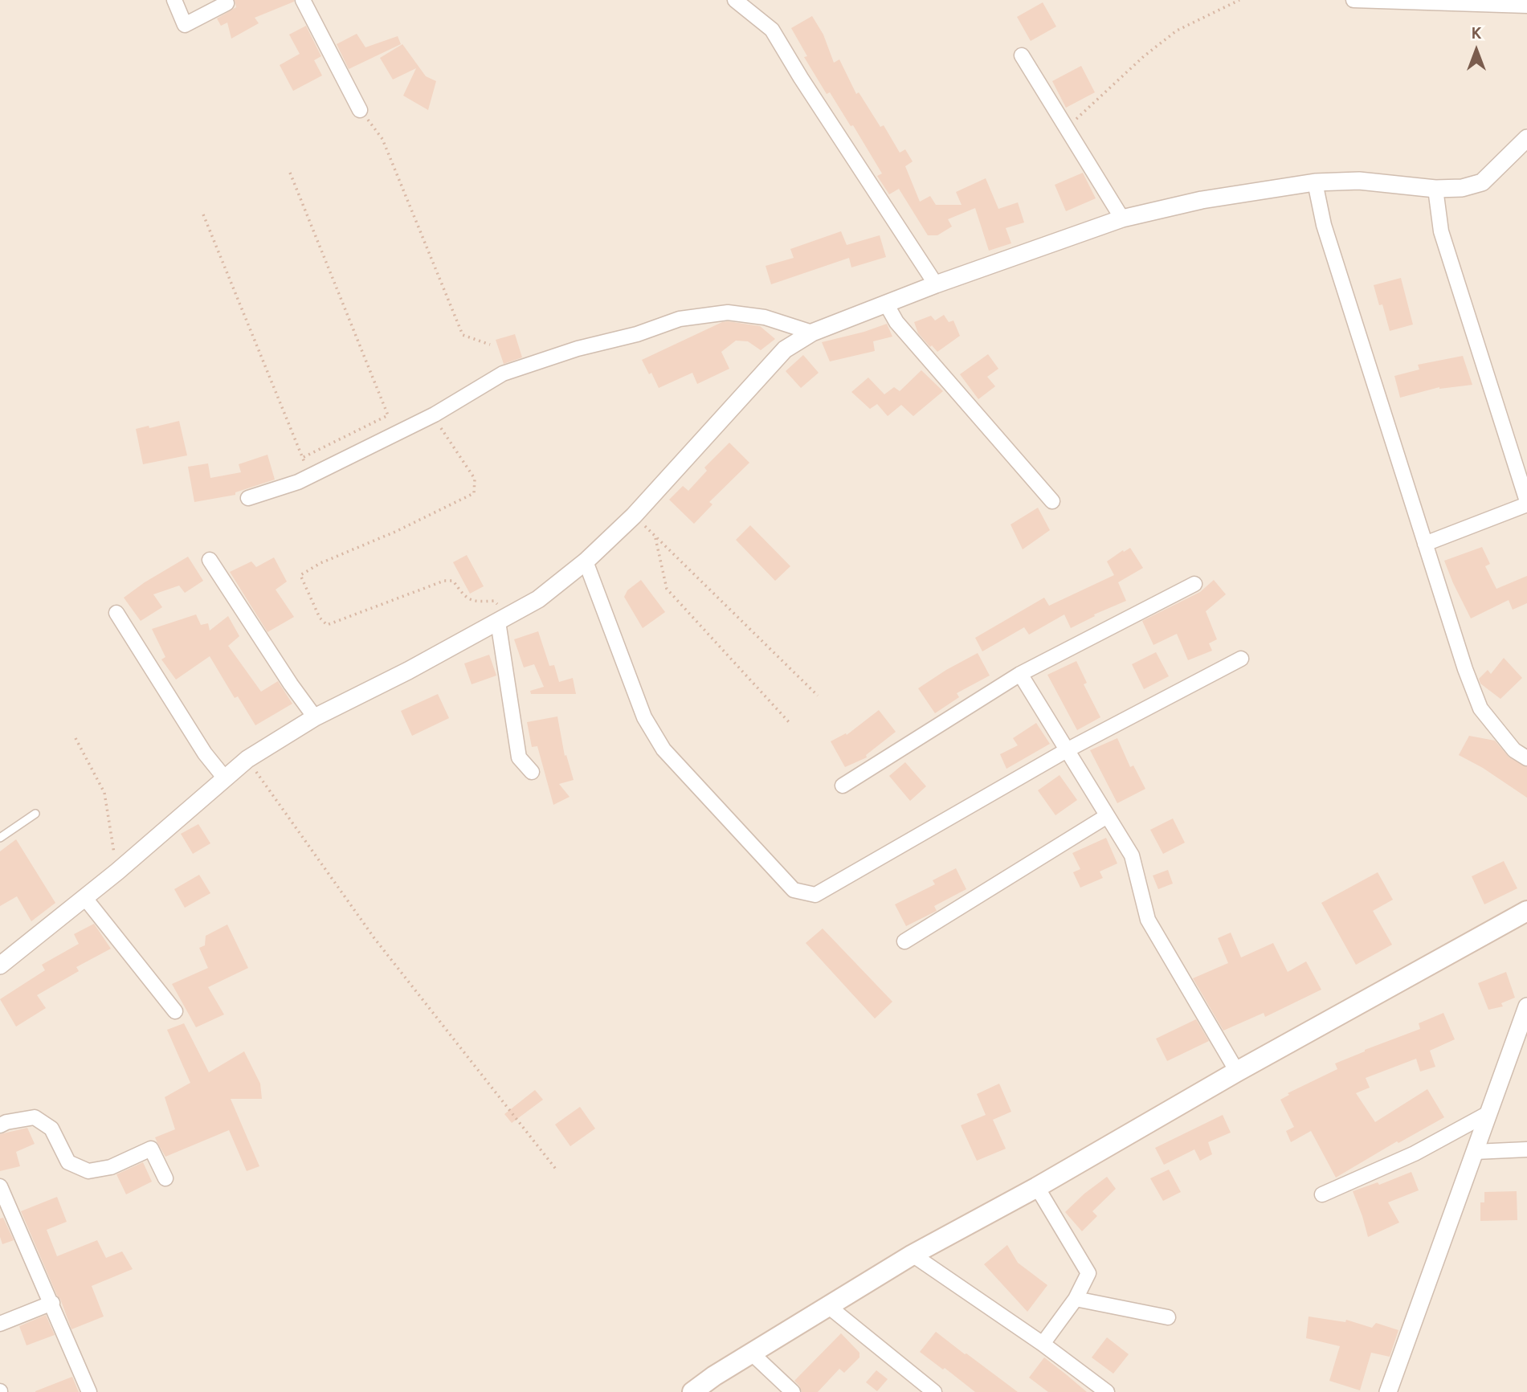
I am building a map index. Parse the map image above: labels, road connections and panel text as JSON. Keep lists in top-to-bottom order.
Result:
{
  "north": "top"
}
